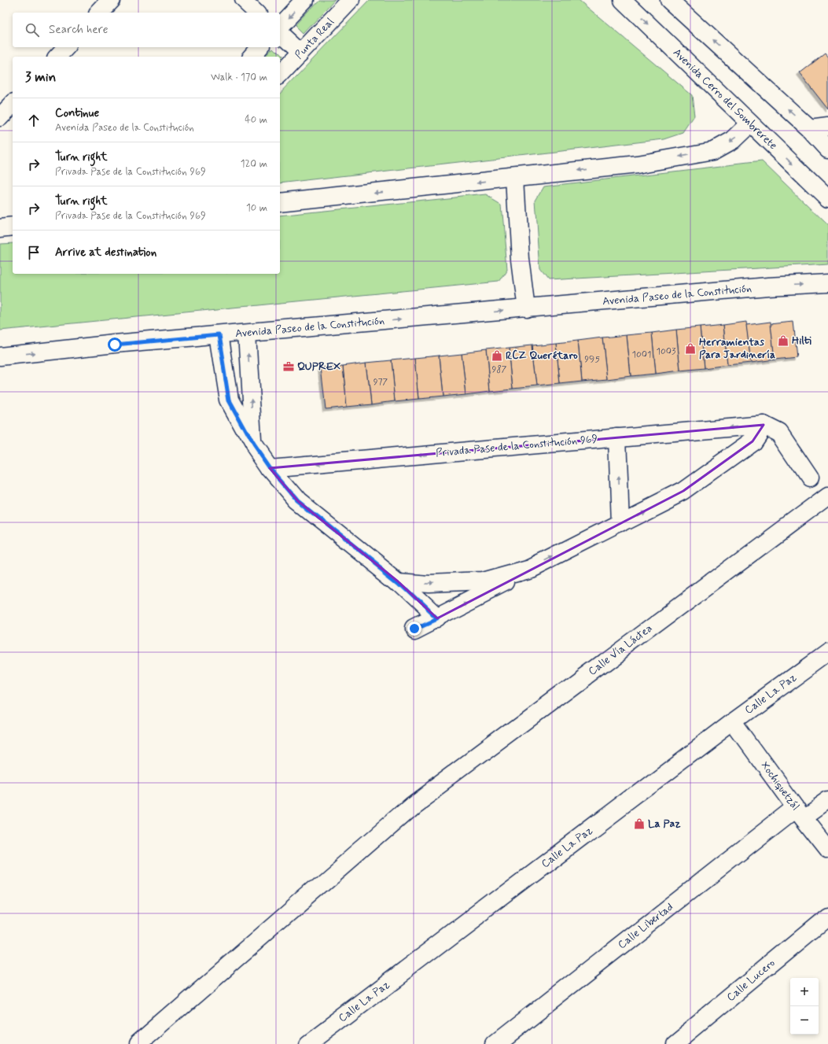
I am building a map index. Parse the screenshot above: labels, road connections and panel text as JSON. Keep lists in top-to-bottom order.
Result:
{
  "streets": {
    "street": [
      "Punta Real",
      "Avenida Cerro del Sombrerete",
      "Avenida Paseo de la Constitución",
      "Privada Pase de la Constitución 969",
      "Calle Vía Láctea",
      "Calle La Paz",
      "Xochiquetzál",
      "Calle Libertad",
      "Calle Lucero"
    ]
  },
  "crossings": [
    ["Calle La Paz", "Xochiquetzál"],
    ["Xochiquetzál", "Calle Libertad"]
  ],
  "places": {
    "shop": [
      "Hilti",
      "Herramientas Para Jardinería",
      "RCZ Querétaro",
      "La Paz"
    ],
    "office": ["QUPREX"]
  },
  "house_numbers": [
    "1003",
    "1001",
    "995",
    "987",
    "977"
  ],
  "page": {
    "search": "Search here",
    "heading": ["3 min", "Walk · 170 m"],
    "list": [
      ["Continue", "Avenida Paseo de la Constitución", "40 m"],
      ["Turn right", "Privada Pase de la Constitución 969", "120 m"],
      ["Turn right", "Privada Pase de la Constitución 969", "10 m"],
      "Arrive at destination"
    ],
    "map_buttons": ["+", "−"]
  }
}
